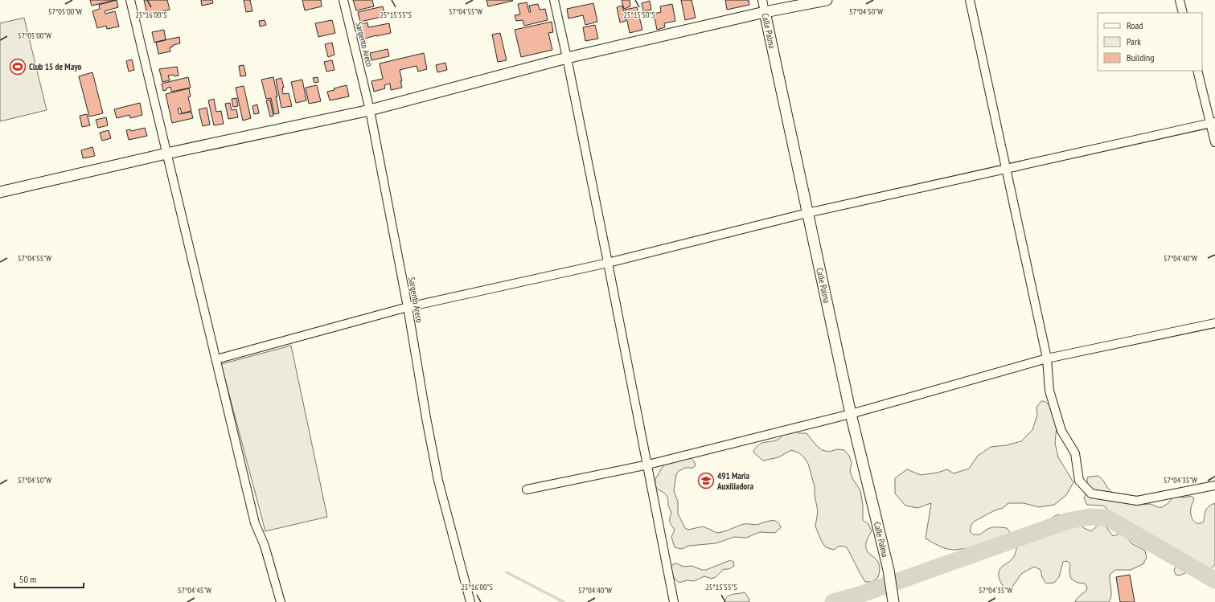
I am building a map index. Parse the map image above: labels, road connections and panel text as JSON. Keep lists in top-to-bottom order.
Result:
{
  "streets": {
    "street": ["Calle Palma", "Sargento Areco"]
  },
  "places": {
    "sports": ["Club 15 de Mayo"],
    "school or university": ["491 Maria Auxiliadora"]
  },
  "legend": ["Road", "Park", "Building"],
  "scale_bar": "50 m",
  "coordinates": [
    "57°05'00\"W",
    "57°04'55\"W",
    "57°04'50\"W",
    "25°16'00\"S",
    "25°15'55\"S",
    "25°15'50\"S",
    "57°04'40\"W",
    "57°04'35\"W",
    "57°04'45\"W"
  ]
}
